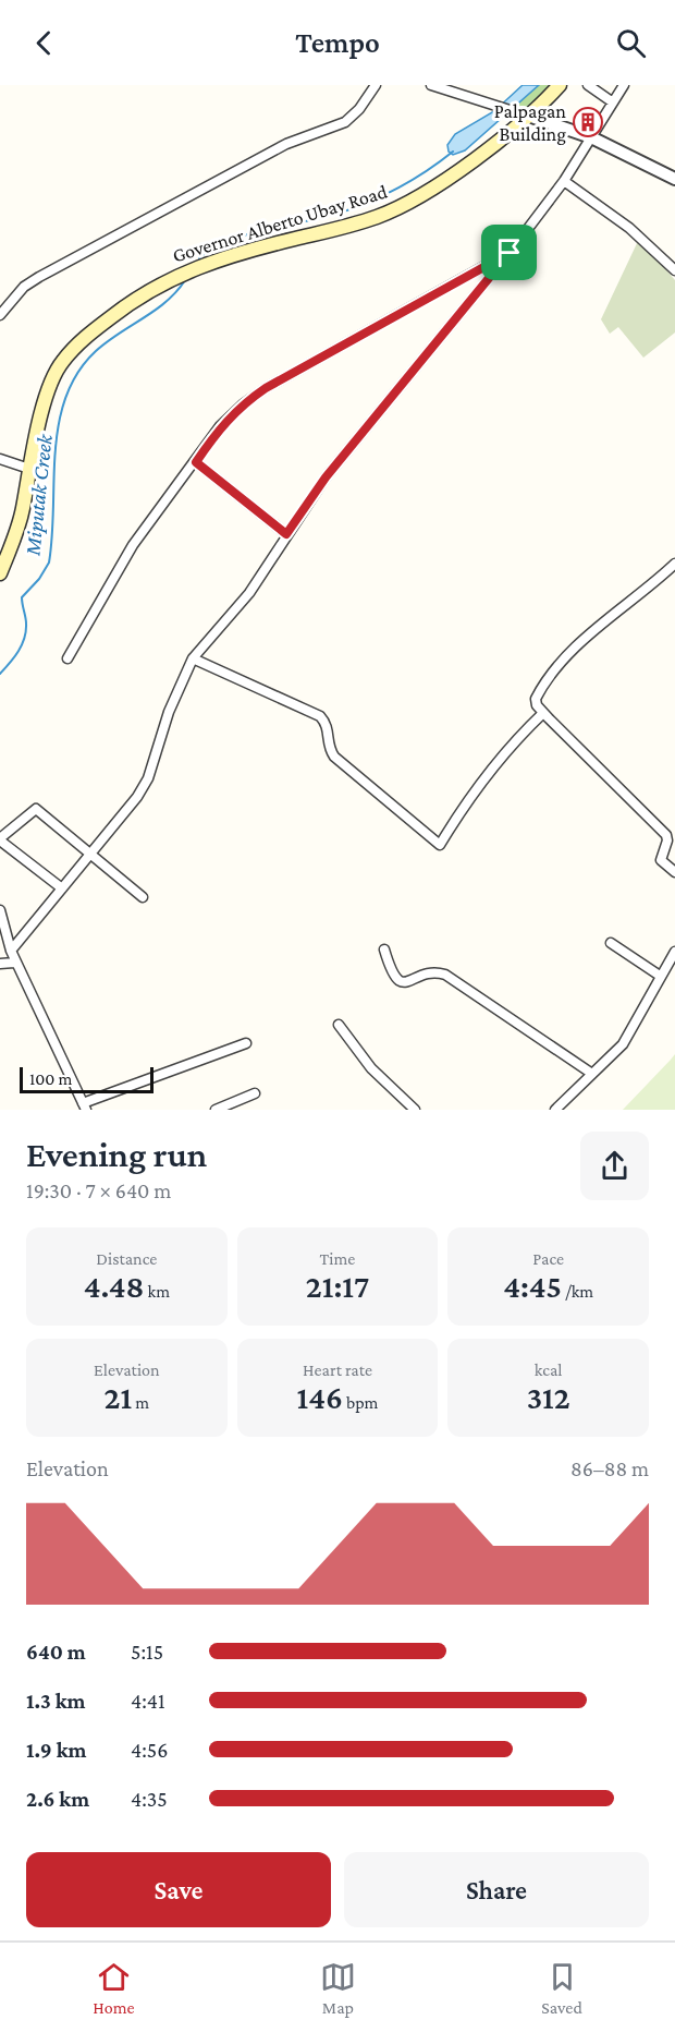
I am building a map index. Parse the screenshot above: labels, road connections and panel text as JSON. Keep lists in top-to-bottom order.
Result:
{
  "streets": {
    "main road": ["Governor Alberto Ubay Road"]
  },
  "water": ["Miputak Creek"],
  "places": {
    "building": ["Palpagan Building"]
  },
  "scale_bar": "100 m",
  "page": {
    "header": "Tempo",
    "scale": "100 m",
    "heading": ["Evening run", "19:30 · 7 × 640 m"],
    "stats": [
      ["Distance", "4.48 km"],
      ["Time", "21:17"],
      ["Pace", "4:45 /km"],
      ["Elevation", "21 m"],
      ["Heart rate", "146 bpm"],
      ["kcal", "312"]
    ],
    "chart": ["Elevation", "86–88 m"],
    "list": [
      {
        "name": "640 m",
        "note": "5:15"
      },
      {
        "name": "1.3 km",
        "note": "4:41"
      },
      {
        "name": "1.9 km",
        "note": "4:56"
      },
      {
        "name": "2.6 km",
        "note": "4:35"
      }
    ],
    "buttons": ["Save", "Share"],
    "tabs": ["Home", "Map", "Saved"]
  }
}
